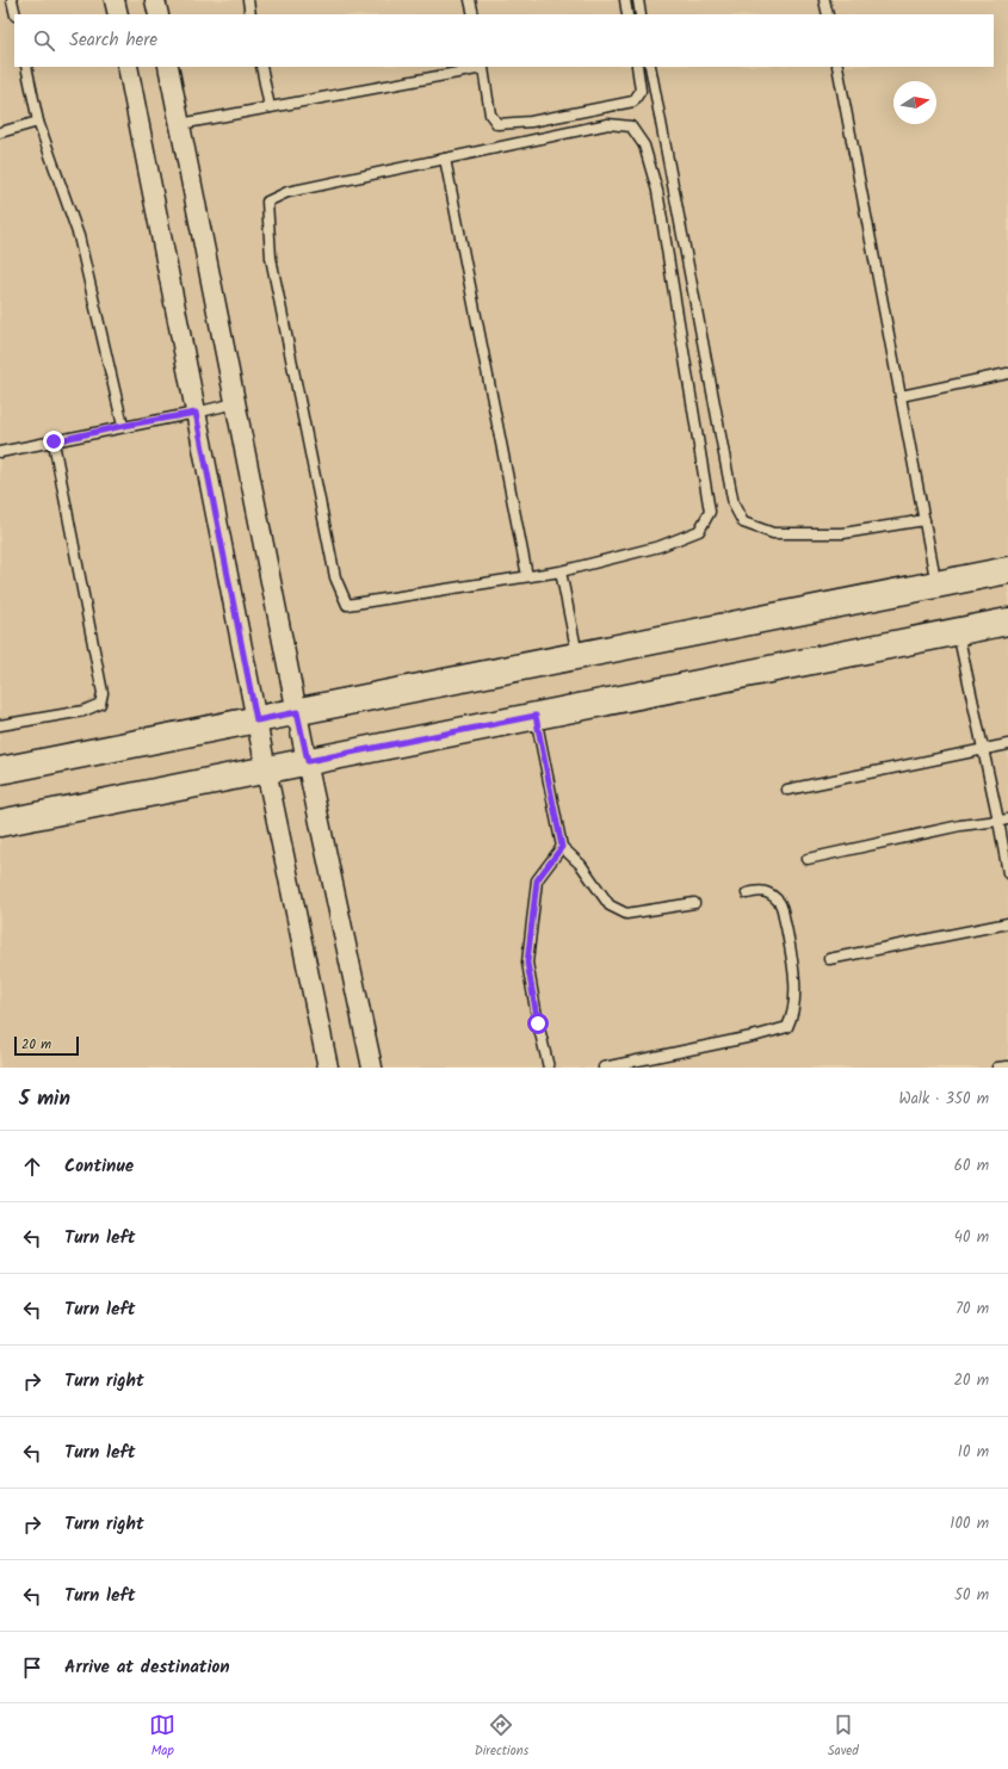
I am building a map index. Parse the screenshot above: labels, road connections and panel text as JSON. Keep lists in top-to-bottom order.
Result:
{
  "scale_bar": "20 m",
  "north": "right",
  "page": {
    "search": "Search here",
    "scale": "20 m",
    "heading": ["5 min", "Walk · 350 m"],
    "list": [
      ["Continue", "60 m"],
      ["Turn left", "40 m"],
      ["Turn left", "70 m"],
      ["Turn right", "20 m"],
      ["Turn left", "10 m"],
      ["Turn right", "100 m"],
      ["Turn left", "50 m"],
      "Arrive at destination"
    ],
    "nav": ["Map", "Directions", "Saved"]
  }
}
